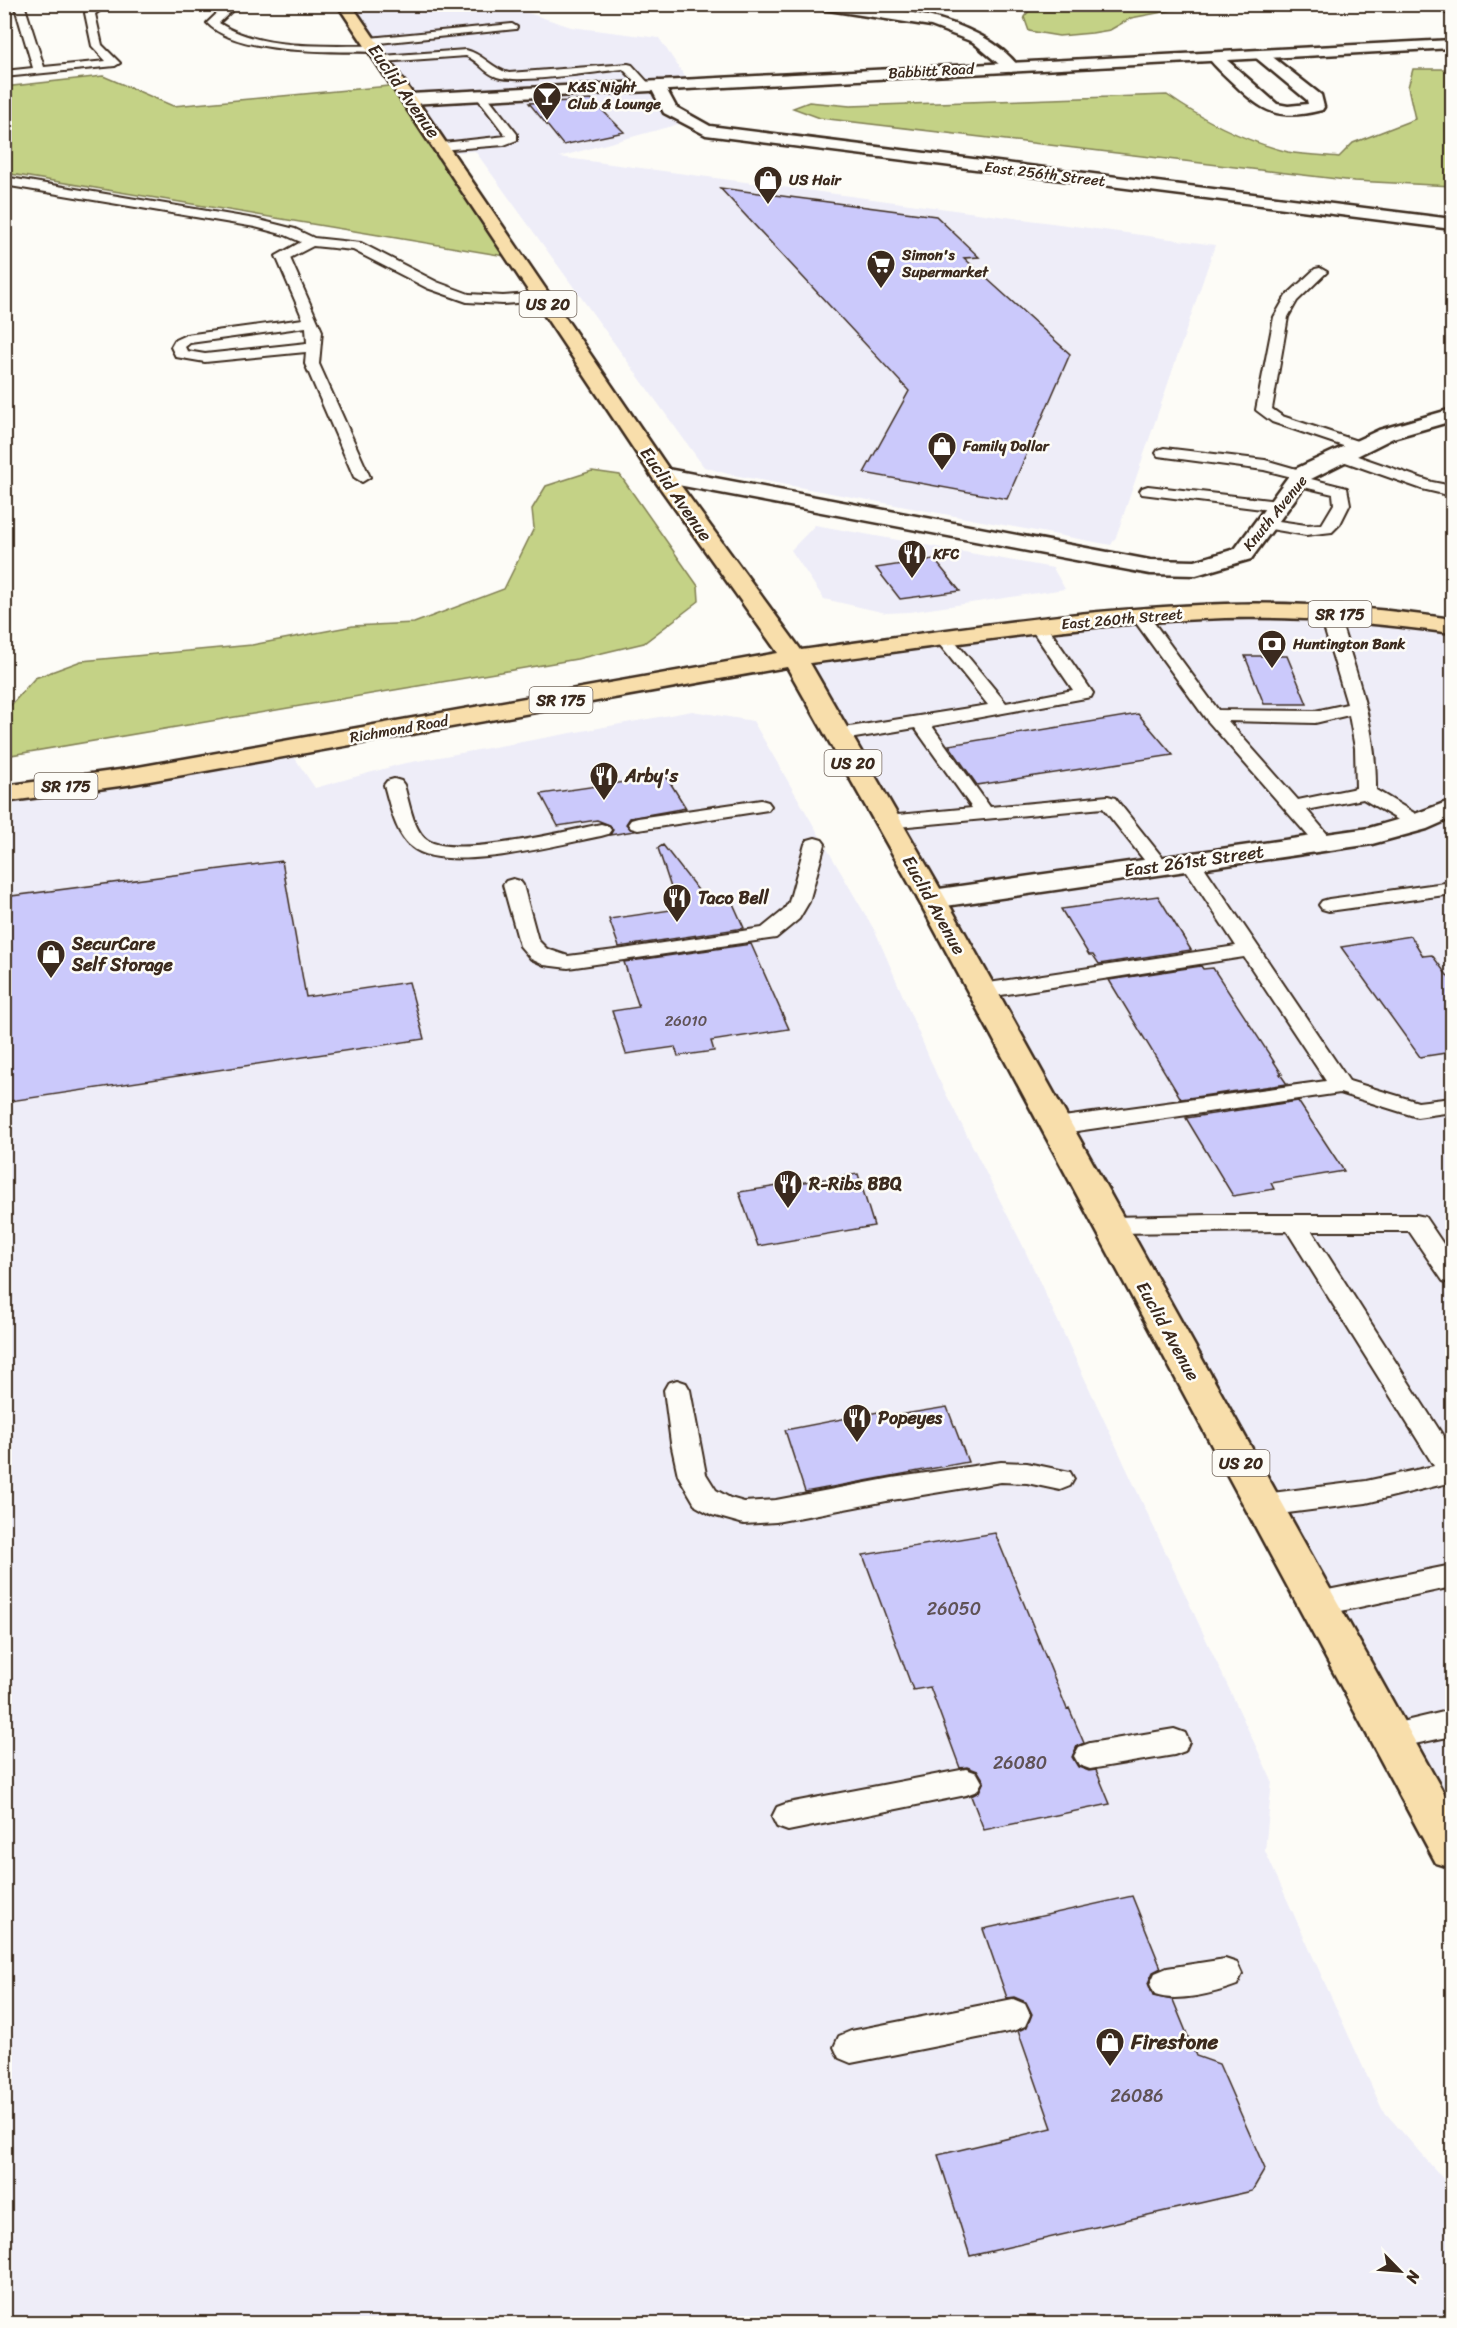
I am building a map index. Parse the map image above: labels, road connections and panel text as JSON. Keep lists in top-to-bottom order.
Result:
{
  "streets": {
    "main road": [
      "Euclid Avenue",
      "US 20",
      "SR 175",
      "East 260th Street",
      "Richmond Road"
    ],
    "street": [
      "Babbitt Road",
      "East 256th Street",
      "Knuth Avenue",
      "East 261st Street"
    ]
  },
  "crossings": [
    ["Babbitt Road", "Euclid Avenue"],
    ["Babbitt Road", "East 256th Street"],
    ["Euclid Avenue", "Knuth Avenue"],
    ["Euclid Avenue", "East 260th Street"],
    ["Euclid Avenue", "Richmond Road"],
    ["Euclid Avenue", "East 261st Street"],
    ["East 260th Street", "Richmond Road"]
  ],
  "places": {
    "bar": ["K&S Night Club & Lounge"],
    "shop": [
      "US Hair",
      "Family Dollar",
      "SecurCare Self Storage",
      "Firestone"
    ],
    "supermarket": ["Simon's Supermarket"],
    "restaurant": [
      "KFC",
      "Arby's",
      "Taco Bell",
      "R-Ribs BBQ",
      "Popeyes"
    ],
    "bank": ["Huntington Bank"]
  },
  "house_numbers": [
    "26010",
    "26050",
    "26080",
    "26086"
  ],
  "north": "bottom right"
}
